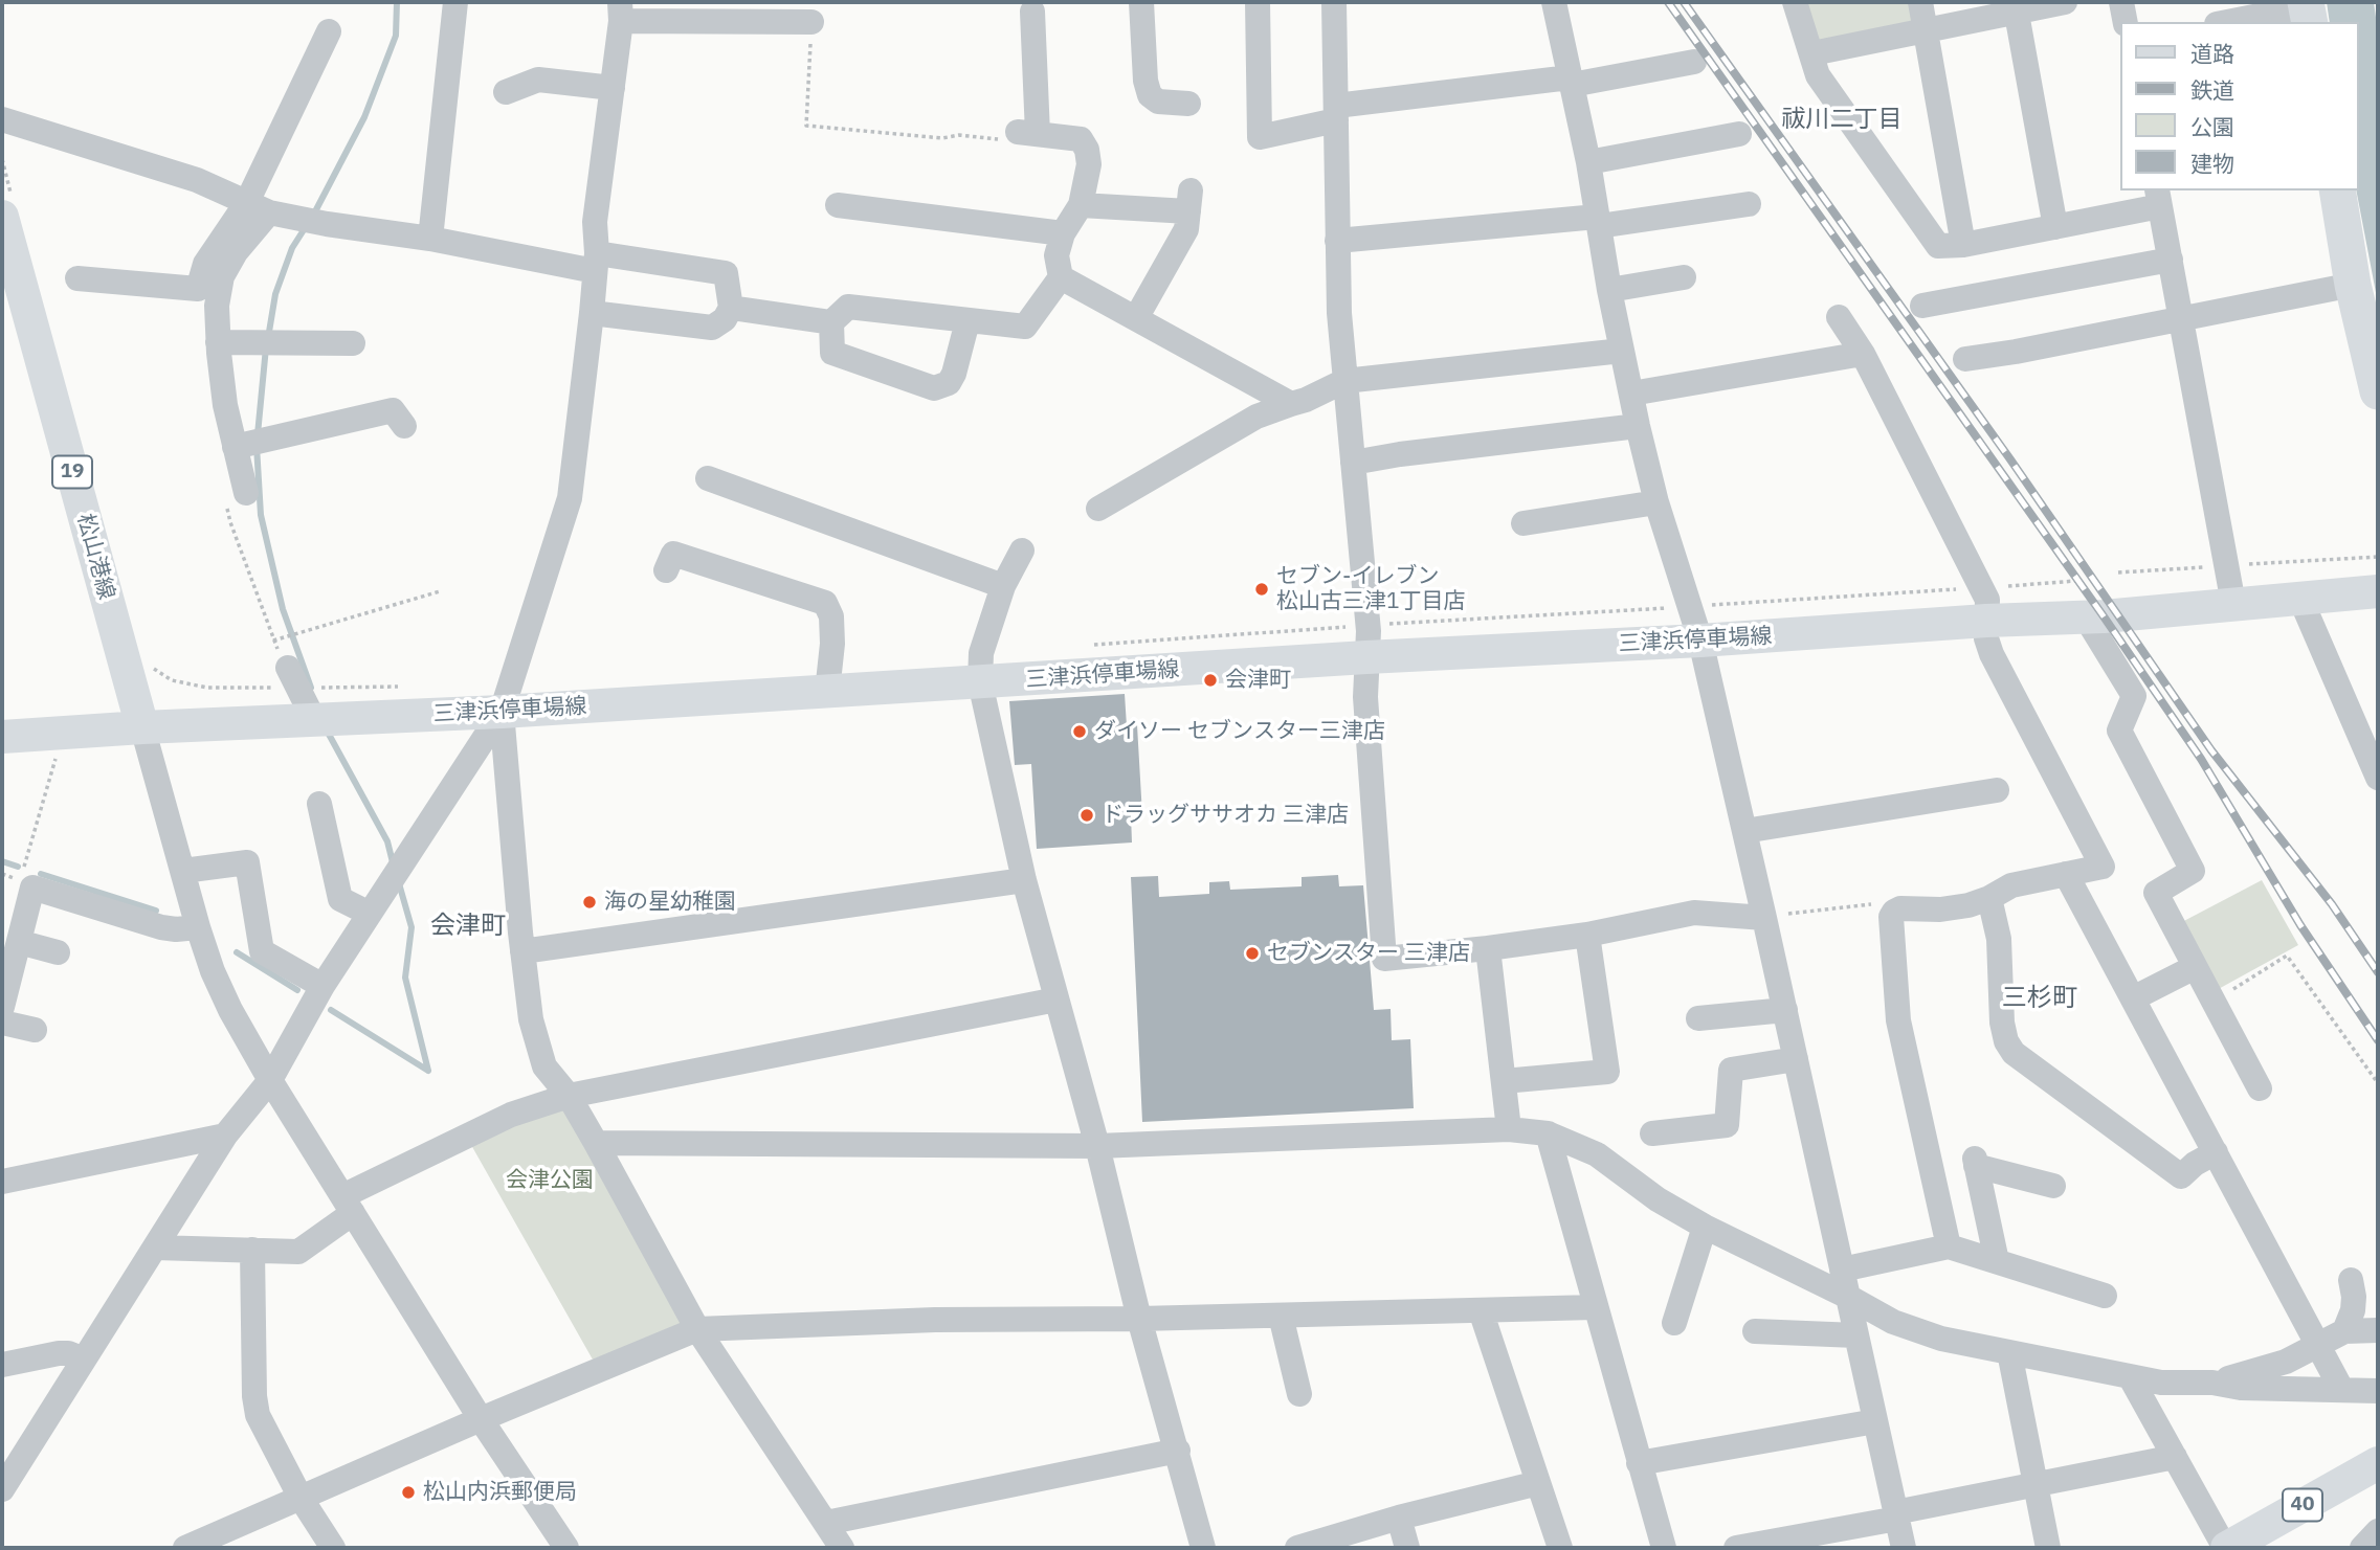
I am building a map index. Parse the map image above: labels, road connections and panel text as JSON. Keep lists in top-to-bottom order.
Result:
{
  "streets": {
    "main road": [
      "19",
      "松山港線",
      "三津浜停車場線",
      "40"
    ]
  },
  "crossings": [
    ["松山港線", "三津浜停車場線"]
  ],
  "districts": ["祓川二丁目", "会津町", "三杉町"],
  "parks": ["会津公園"],
  "places": [
    "セブン-イレブン 松山古三津1丁目店",
    "会津町",
    "ダイソー セブンスター三津店",
    "ドラッグササオカ 三津店",
    "海の星幼稚園",
    "セブンスター 三津店",
    "松山内浜郵便局"
  ],
  "legend": [
    "道路",
    "鉄道",
    "公園",
    "建物"
  ]
}
